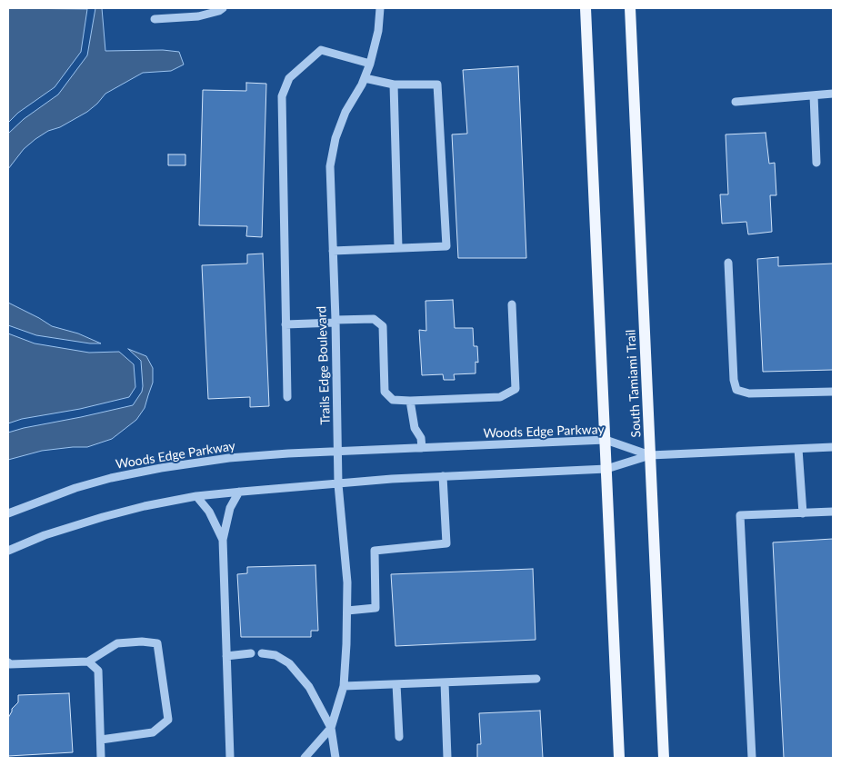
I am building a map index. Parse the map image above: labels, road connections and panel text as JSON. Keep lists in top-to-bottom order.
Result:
{
  "streets": {
    "main road": ["South Tamiami Trail"],
    "street": ["Trails Edge Boulevard", "Woods Edge Parkway"]
  },
  "crossings": [
    ["Trails Edge Boulevard", "Woods Edge Parkway"],
    ["South Tamiami Trail", "Woods Edge Parkway"]
  ]
}
